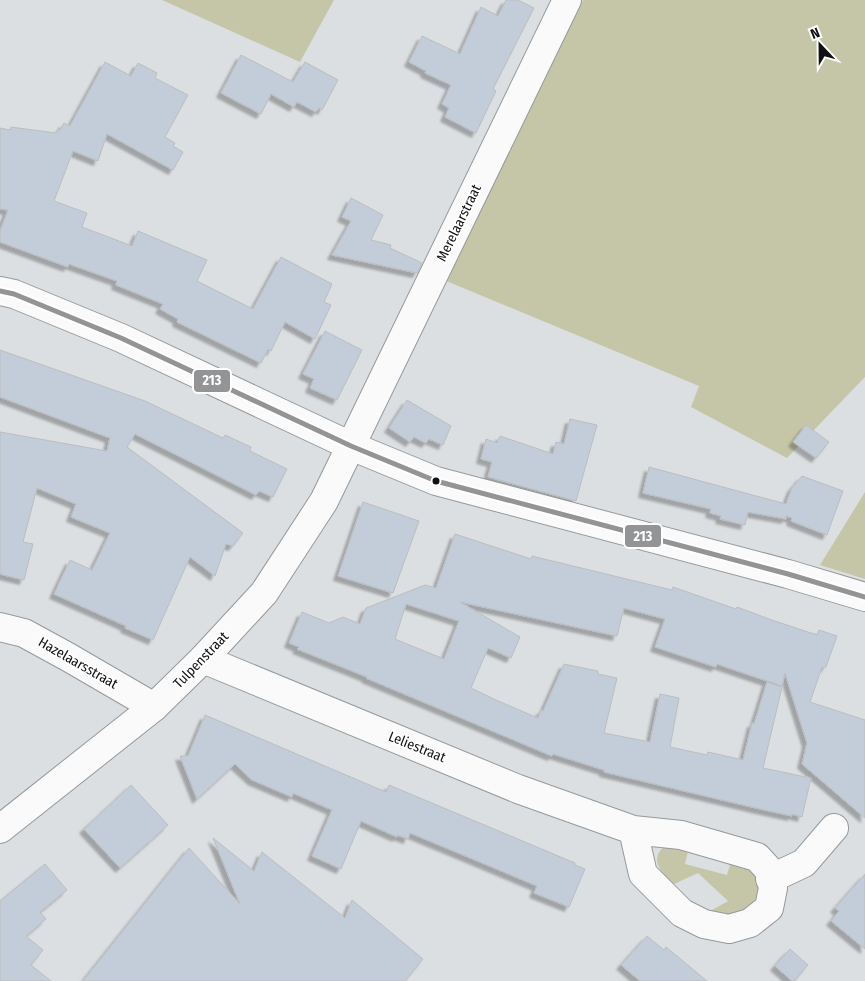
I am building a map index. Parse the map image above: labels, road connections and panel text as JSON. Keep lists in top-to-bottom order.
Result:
{
  "streets": {
    "street": [
      "Merelaarstraat",
      "Tulpenstraat",
      "Hazelaarsstraat",
      "Leliestraat"
    ]
  },
  "crossings": [
    ["Merelaarstraat", "Tulpenstraat"],
    ["Tulpenstraat", "Hazelaarsstraat"],
    ["Tulpenstraat", "Leliestraat"]
  ],
  "lines": ["transit line 213"],
  "north": "top"
}
